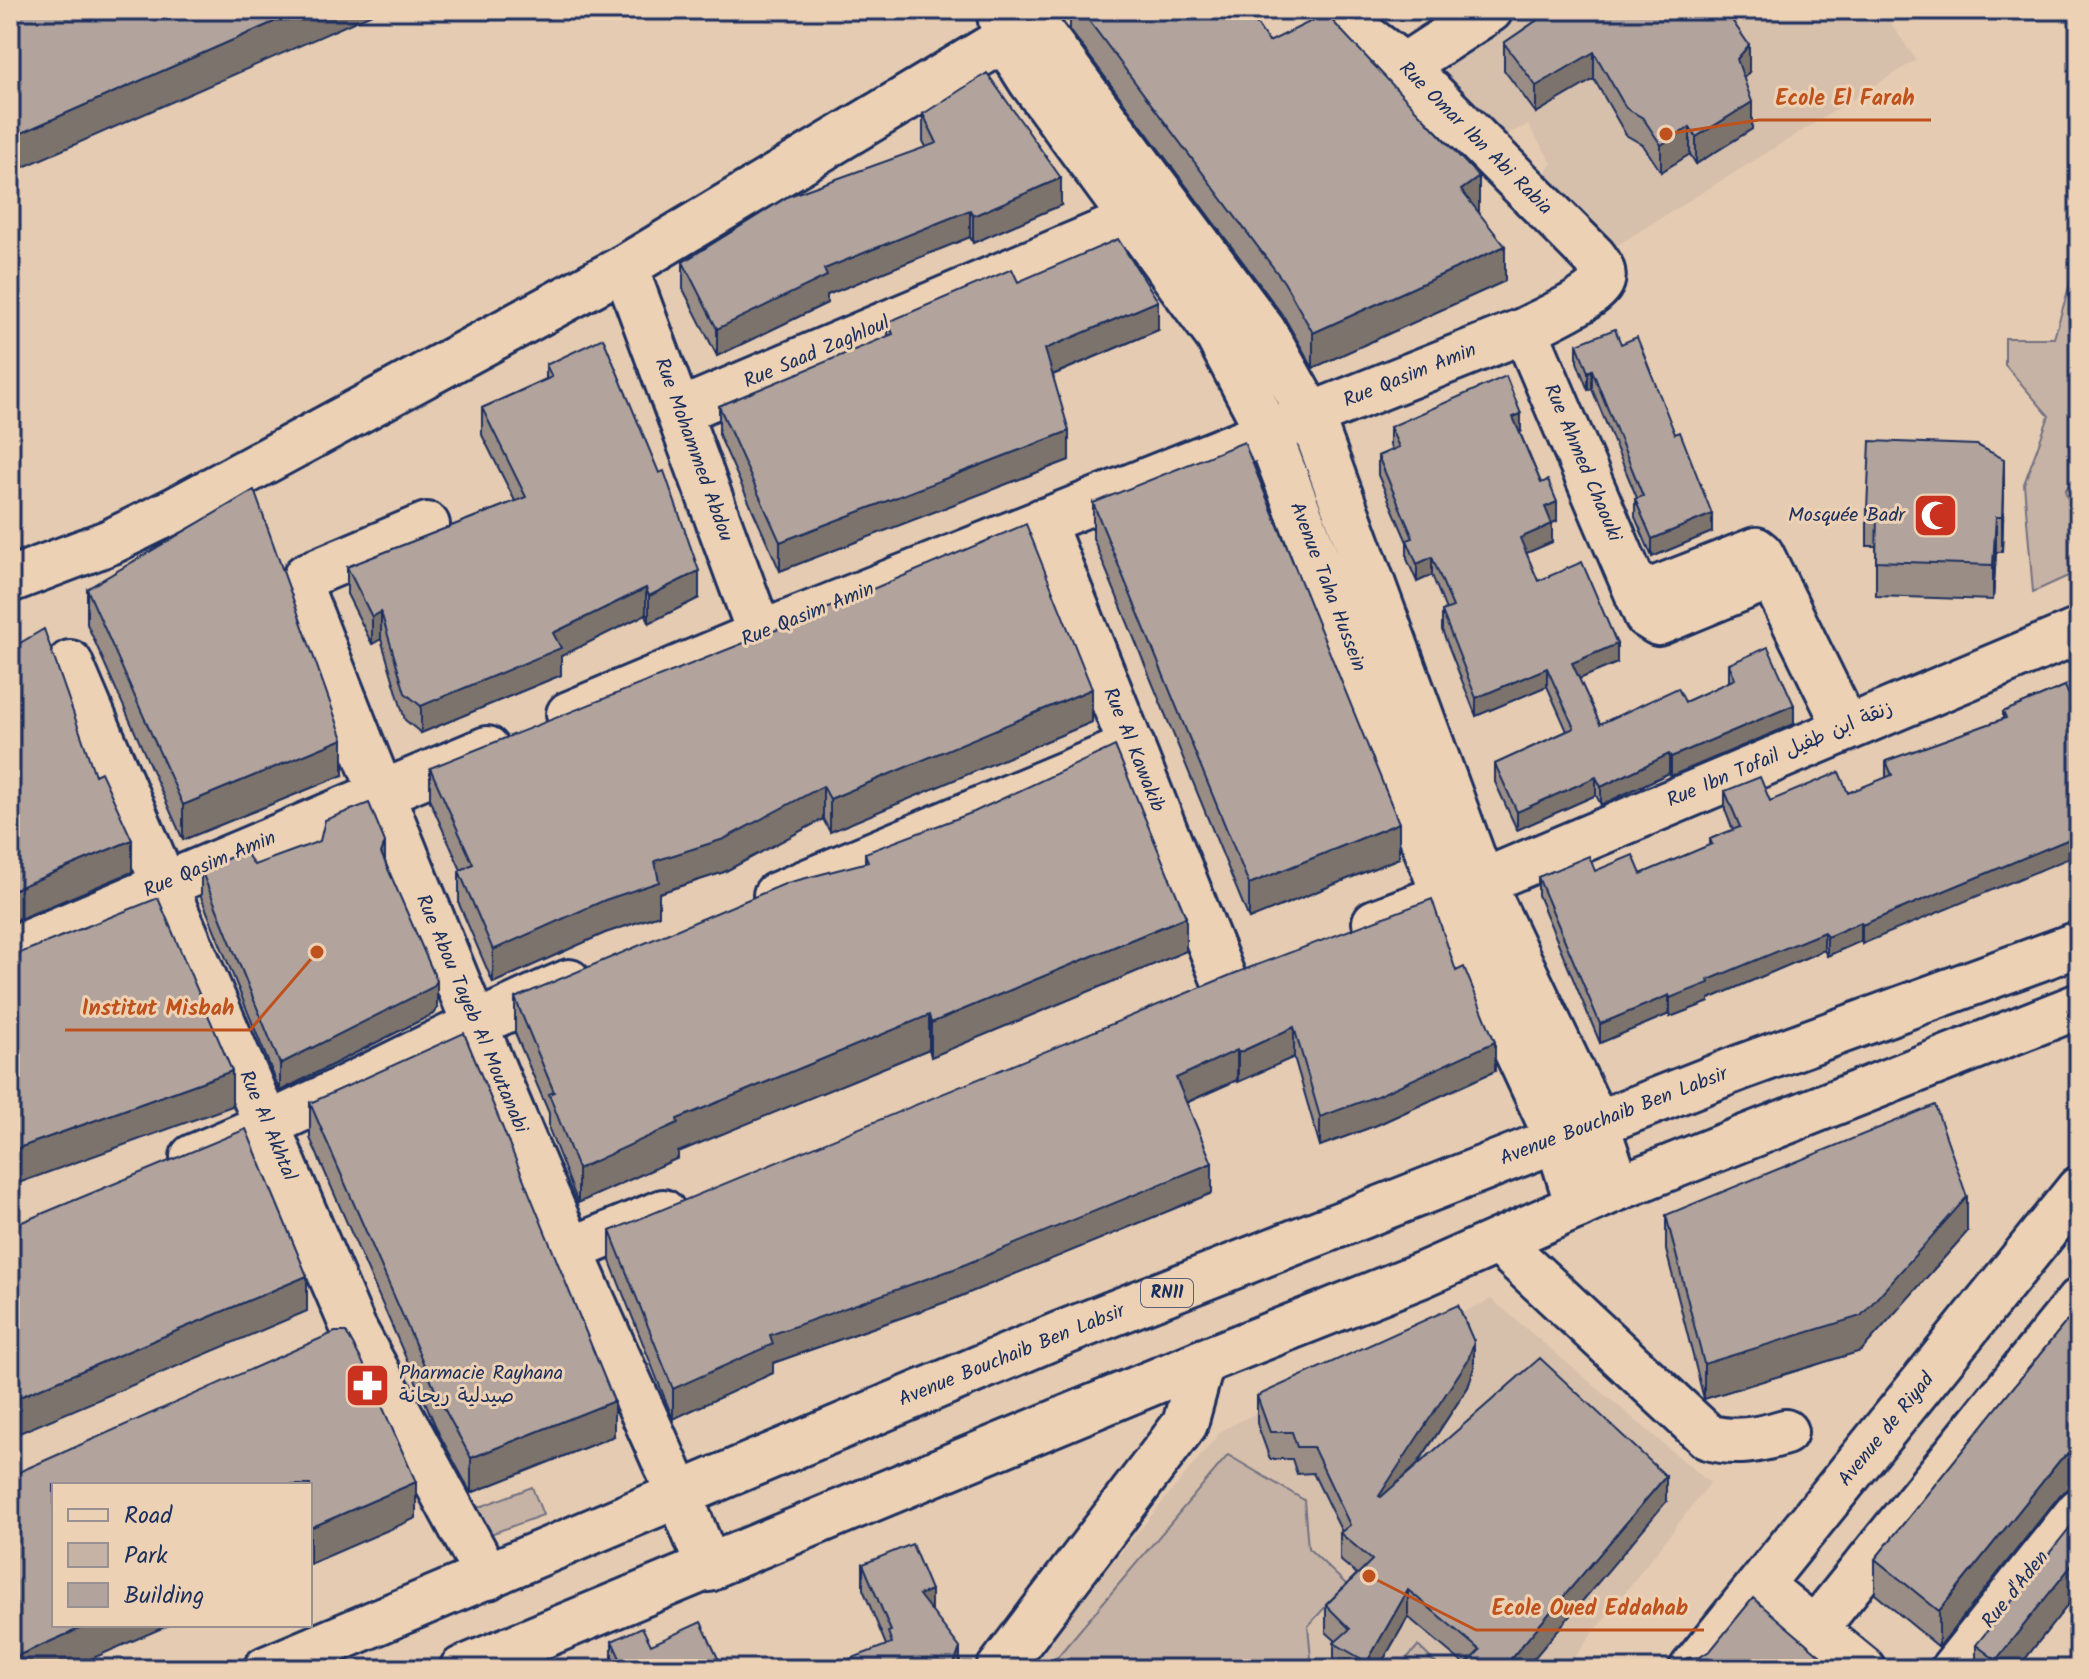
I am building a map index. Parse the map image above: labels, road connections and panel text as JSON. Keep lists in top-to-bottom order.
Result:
{
  "streets": {
    "street": [
      "Rue Omar Ibn Abi Rabia",
      "Rue Saad Zaghloul",
      "Rue Qasim Amin",
      "Rue Mohammed Abdou",
      "Rue Ahmed Chaouki",
      "Avenue Taha Hussein",
      "Rue Al Kawakib",
      "Rue Ibn Tofail زنقة ابن طفيل",
      "Rue Abou Tayeb Al Moutanabi",
      "Avenue Bouchaib Ben Labsir",
      "Rue Al Akhtal",
      "RN11",
      "Avenue de Riyad",
      "Rue d'Aden"
    ]
  },
  "crossings": [
    ["Rue Omar Ibn Abi Rabia", "Rue Qasim Amin"],
    ["Rue Saad Zaghloul", "Rue Mohammed Abdou"],
    ["Rue Saad Zaghloul", "Avenue Taha Hussein"],
    ["Rue Qasim Amin", "Rue Mohammed Abdou"],
    ["Rue Qasim Amin", "Rue Ahmed Chaouki"],
    ["Rue Qasim Amin", "Avenue Taha Hussein"],
    ["Rue Qasim Amin", "Rue Al Kawakib"],
    ["Rue Qasim Amin", "Rue Abou Tayeb Al Moutanabi"],
    ["Rue Qasim Amin", "Rue Al Akhtal"],
    ["Rue Ahmed Chaouki", "Rue Ibn Tofail زنقة ابن طفيل"],
    ["Avenue Taha Hussein", "Rue Ibn Tofail زنقة ابن طفيل"],
    ["Avenue Taha Hussein", "Avenue Bouchaib Ben Labsir"],
    ["Rue Abou Tayeb Al Moutanabi", "Avenue Bouchaib Ben Labsir"],
    ["Avenue Bouchaib Ben Labsir", "Rue Al Akhtal"]
  ],
  "places": {
    "other": ["Ecole El Farah", "Institut Misbah", "Ecole Oued Eddahab"],
    "mosque": ["Mosquée Badr"],
    "pharmacy": ["Pharmacie Rayhana صيدلية ريحانة"]
  },
  "legend": ["Road", "Park", "Building"]
}
